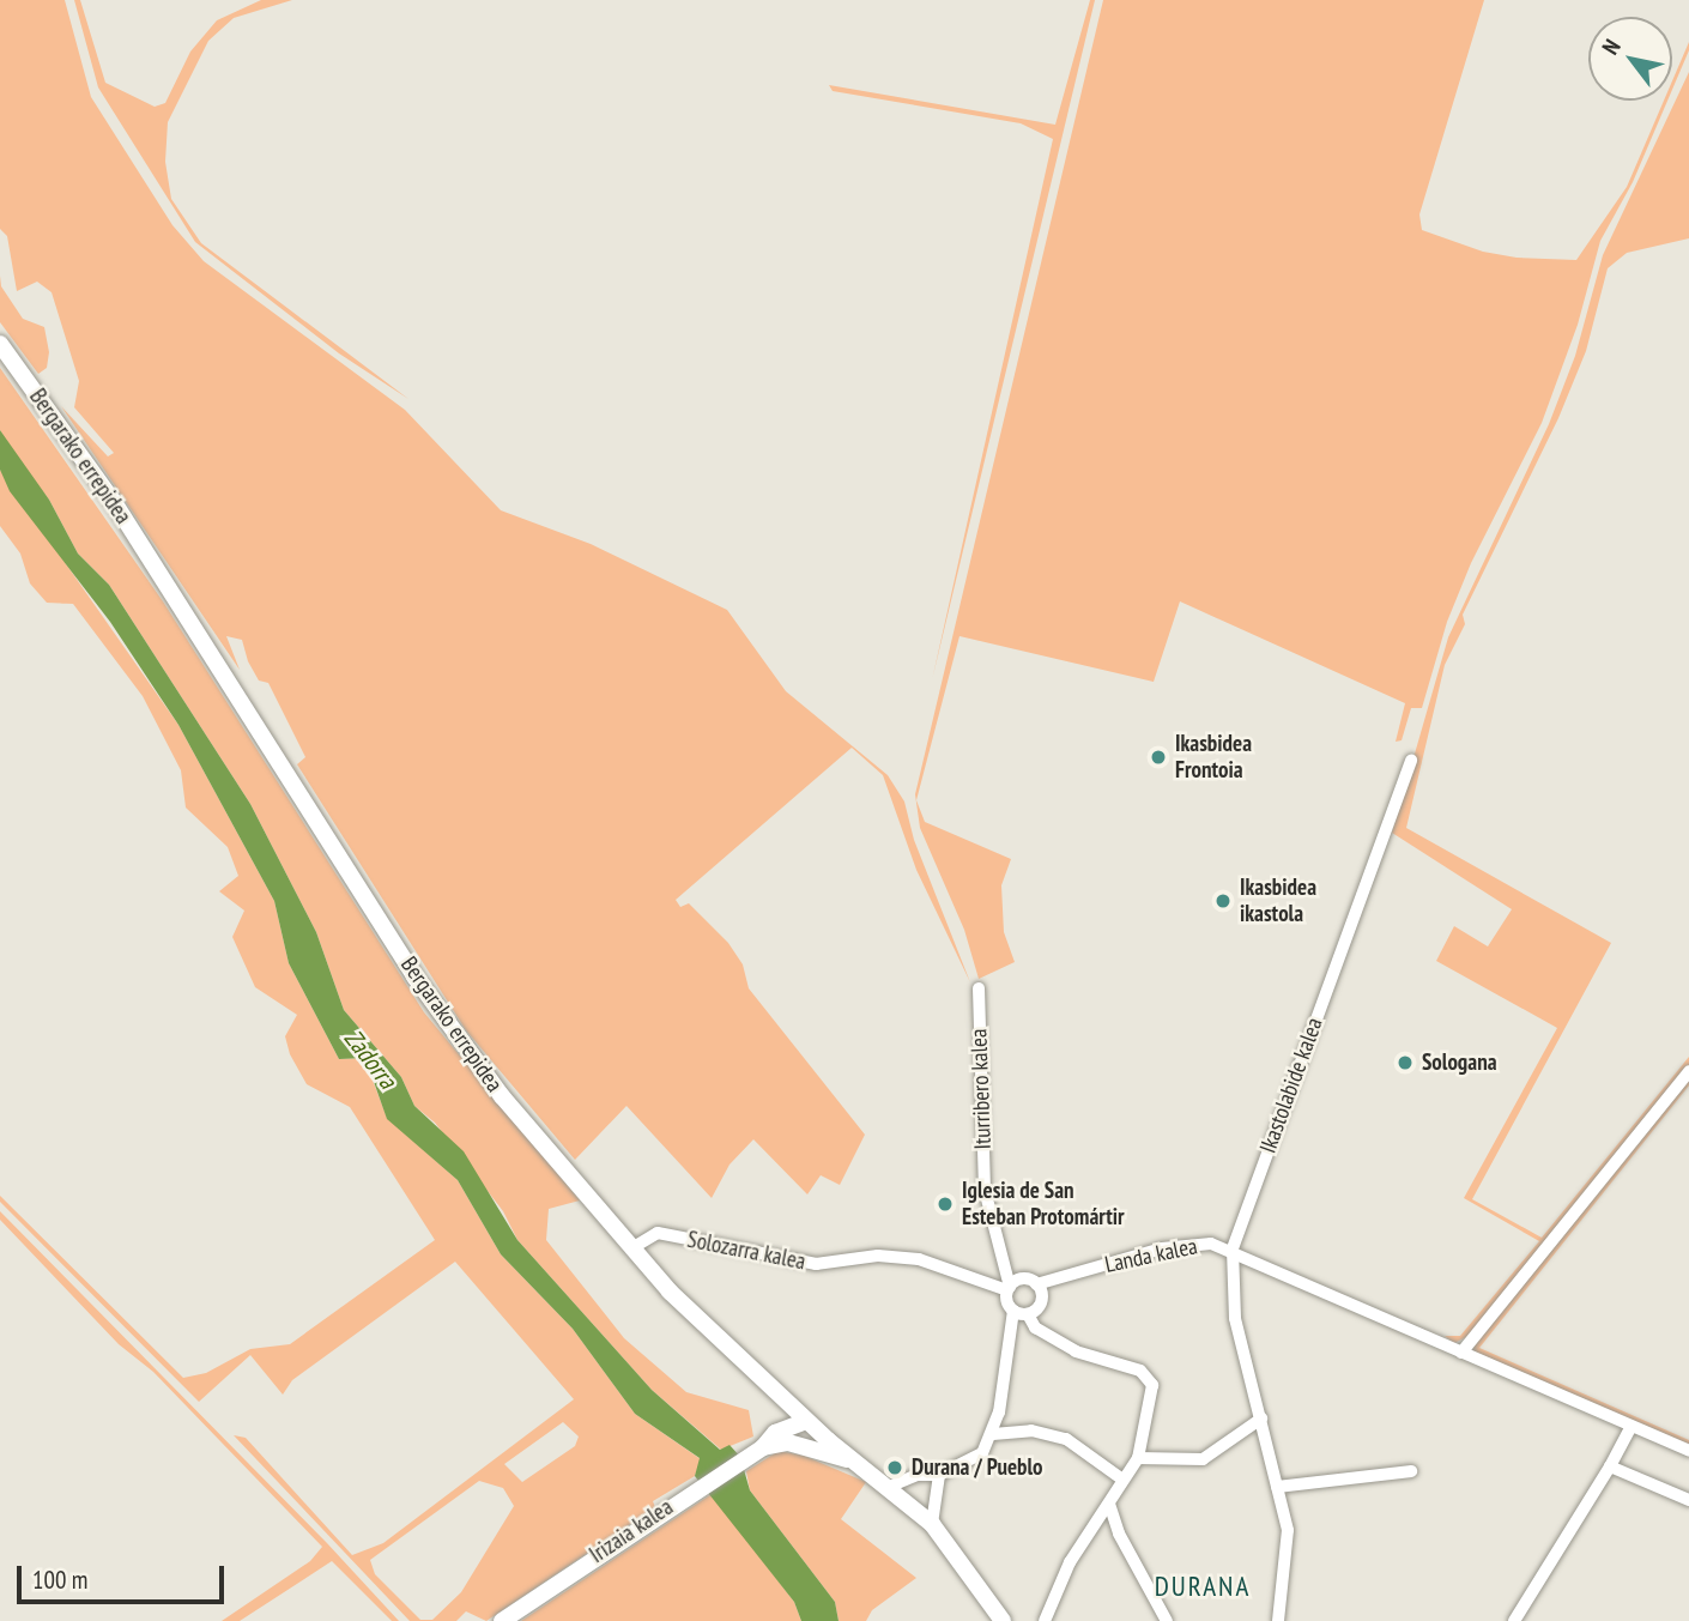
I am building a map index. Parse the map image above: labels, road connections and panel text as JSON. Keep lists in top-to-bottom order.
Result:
{
  "streets": {
    "street": [
      "Bergarako errepidea",
      "Ikastolabide kalea",
      "Iturribero kalea",
      "Solozarra kalea",
      "Landa kalea",
      "Irizaia kalea"
    ]
  },
  "crossings": [
    ["Bergarako errepidea", "Solozarra kalea"],
    ["Bergarako errepidea", "Irizaia kalea"],
    ["Ikastolabide kalea", "Landa kalea"],
    ["Iturribero kalea", "Solozarra kalea"],
    ["Iturribero kalea", "Landa kalea"],
    ["Solozarra kalea", "Landa kalea"]
  ],
  "districts": ["DURANA"],
  "water": ["Zadorra"],
  "places": [
    "Ikasbidea Frontoia",
    "Ikasbidea ikastola",
    "Sologana",
    "Iglesia de San Esteban Protomártir",
    "Durana / Pueblo"
  ],
  "scale_bar": "100 m",
  "north": "top left"
}
